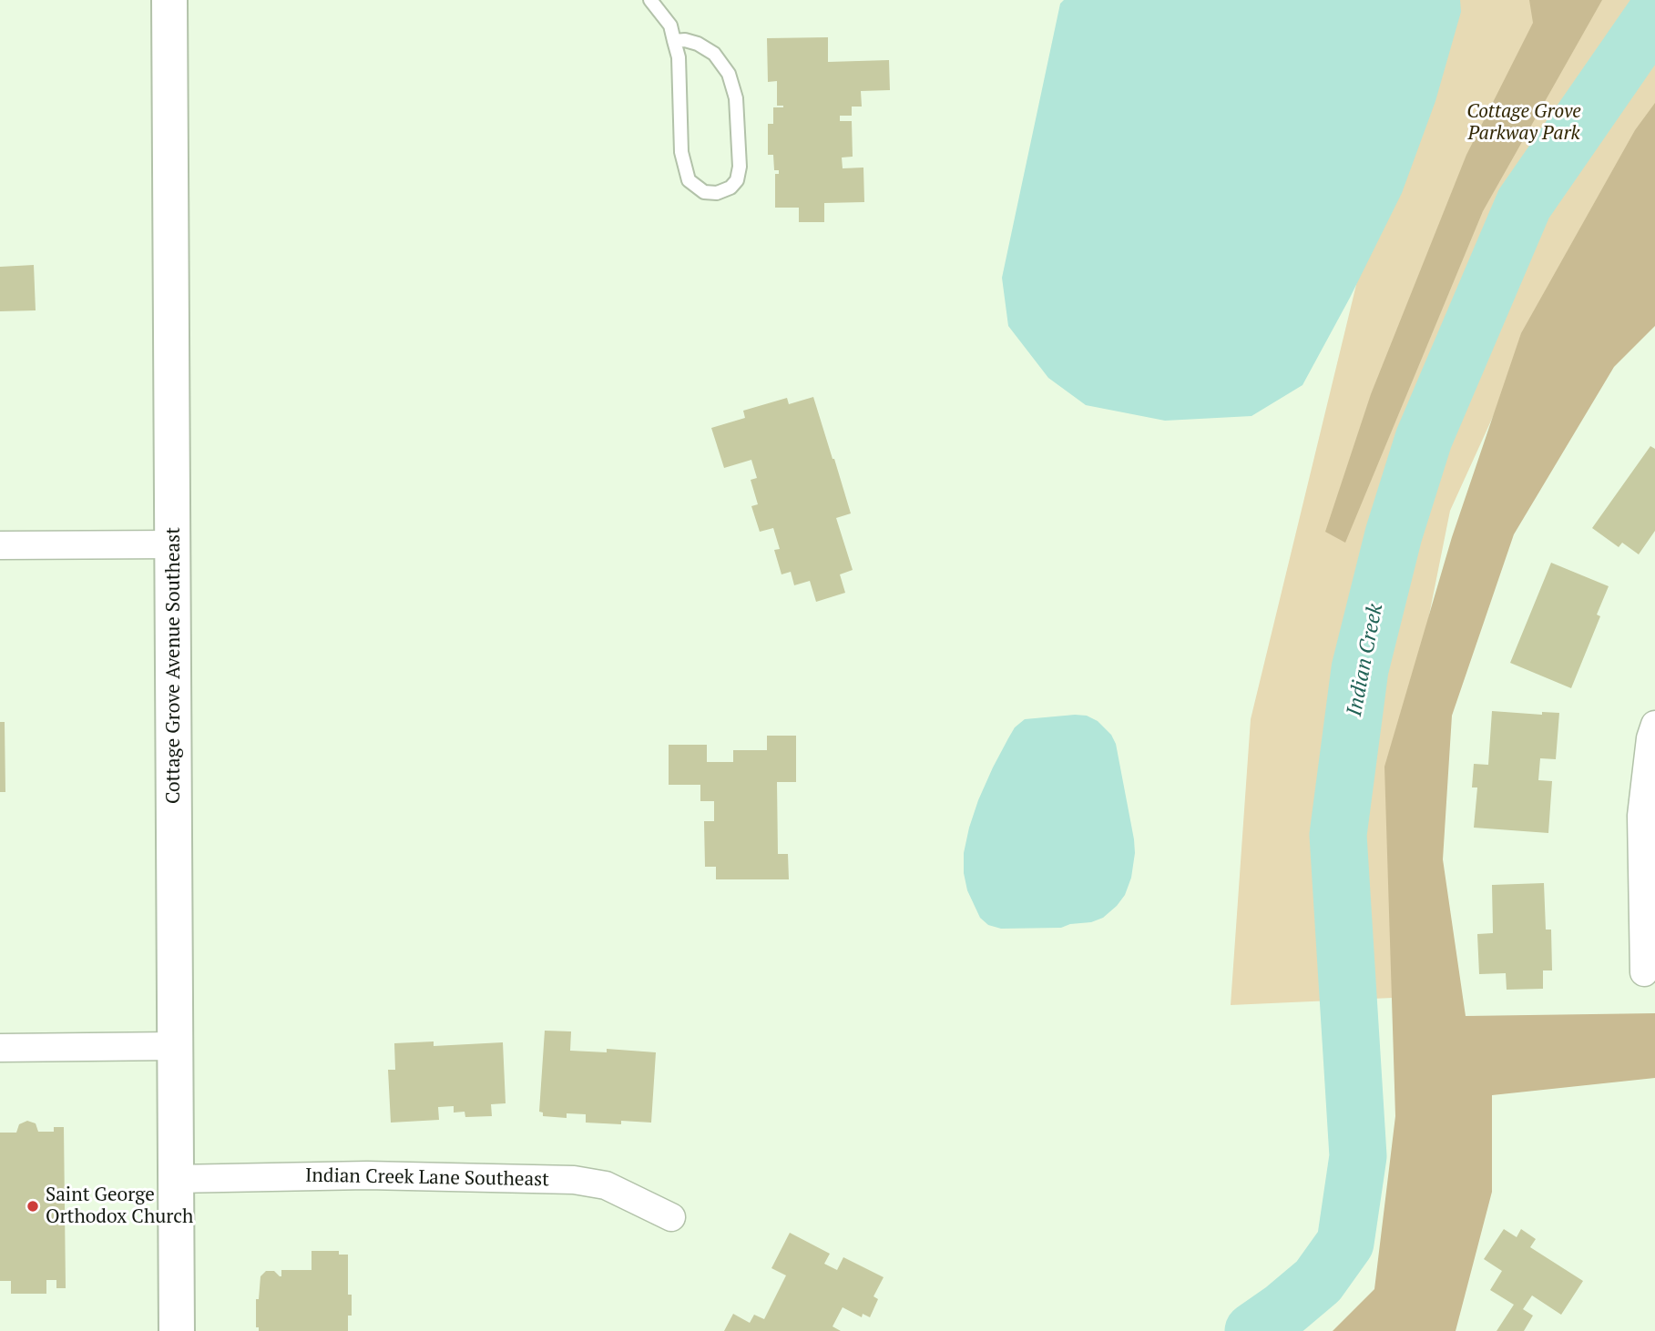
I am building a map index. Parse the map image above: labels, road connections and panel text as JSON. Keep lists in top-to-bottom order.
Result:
{
  "streets": {
    "main road": ["Cottage Grove Avenue Southeast"],
    "street": ["Indian Creek Lane Southeast"]
  },
  "crossings": [
    ["Cottage Grove Avenue Southeast", "Indian Creek Lane Southeast"]
  ],
  "water": ["Indian Creek"],
  "parks": ["Cottage Grove Parkway Park"],
  "places": ["Saint George Orthodox Church"]
}
